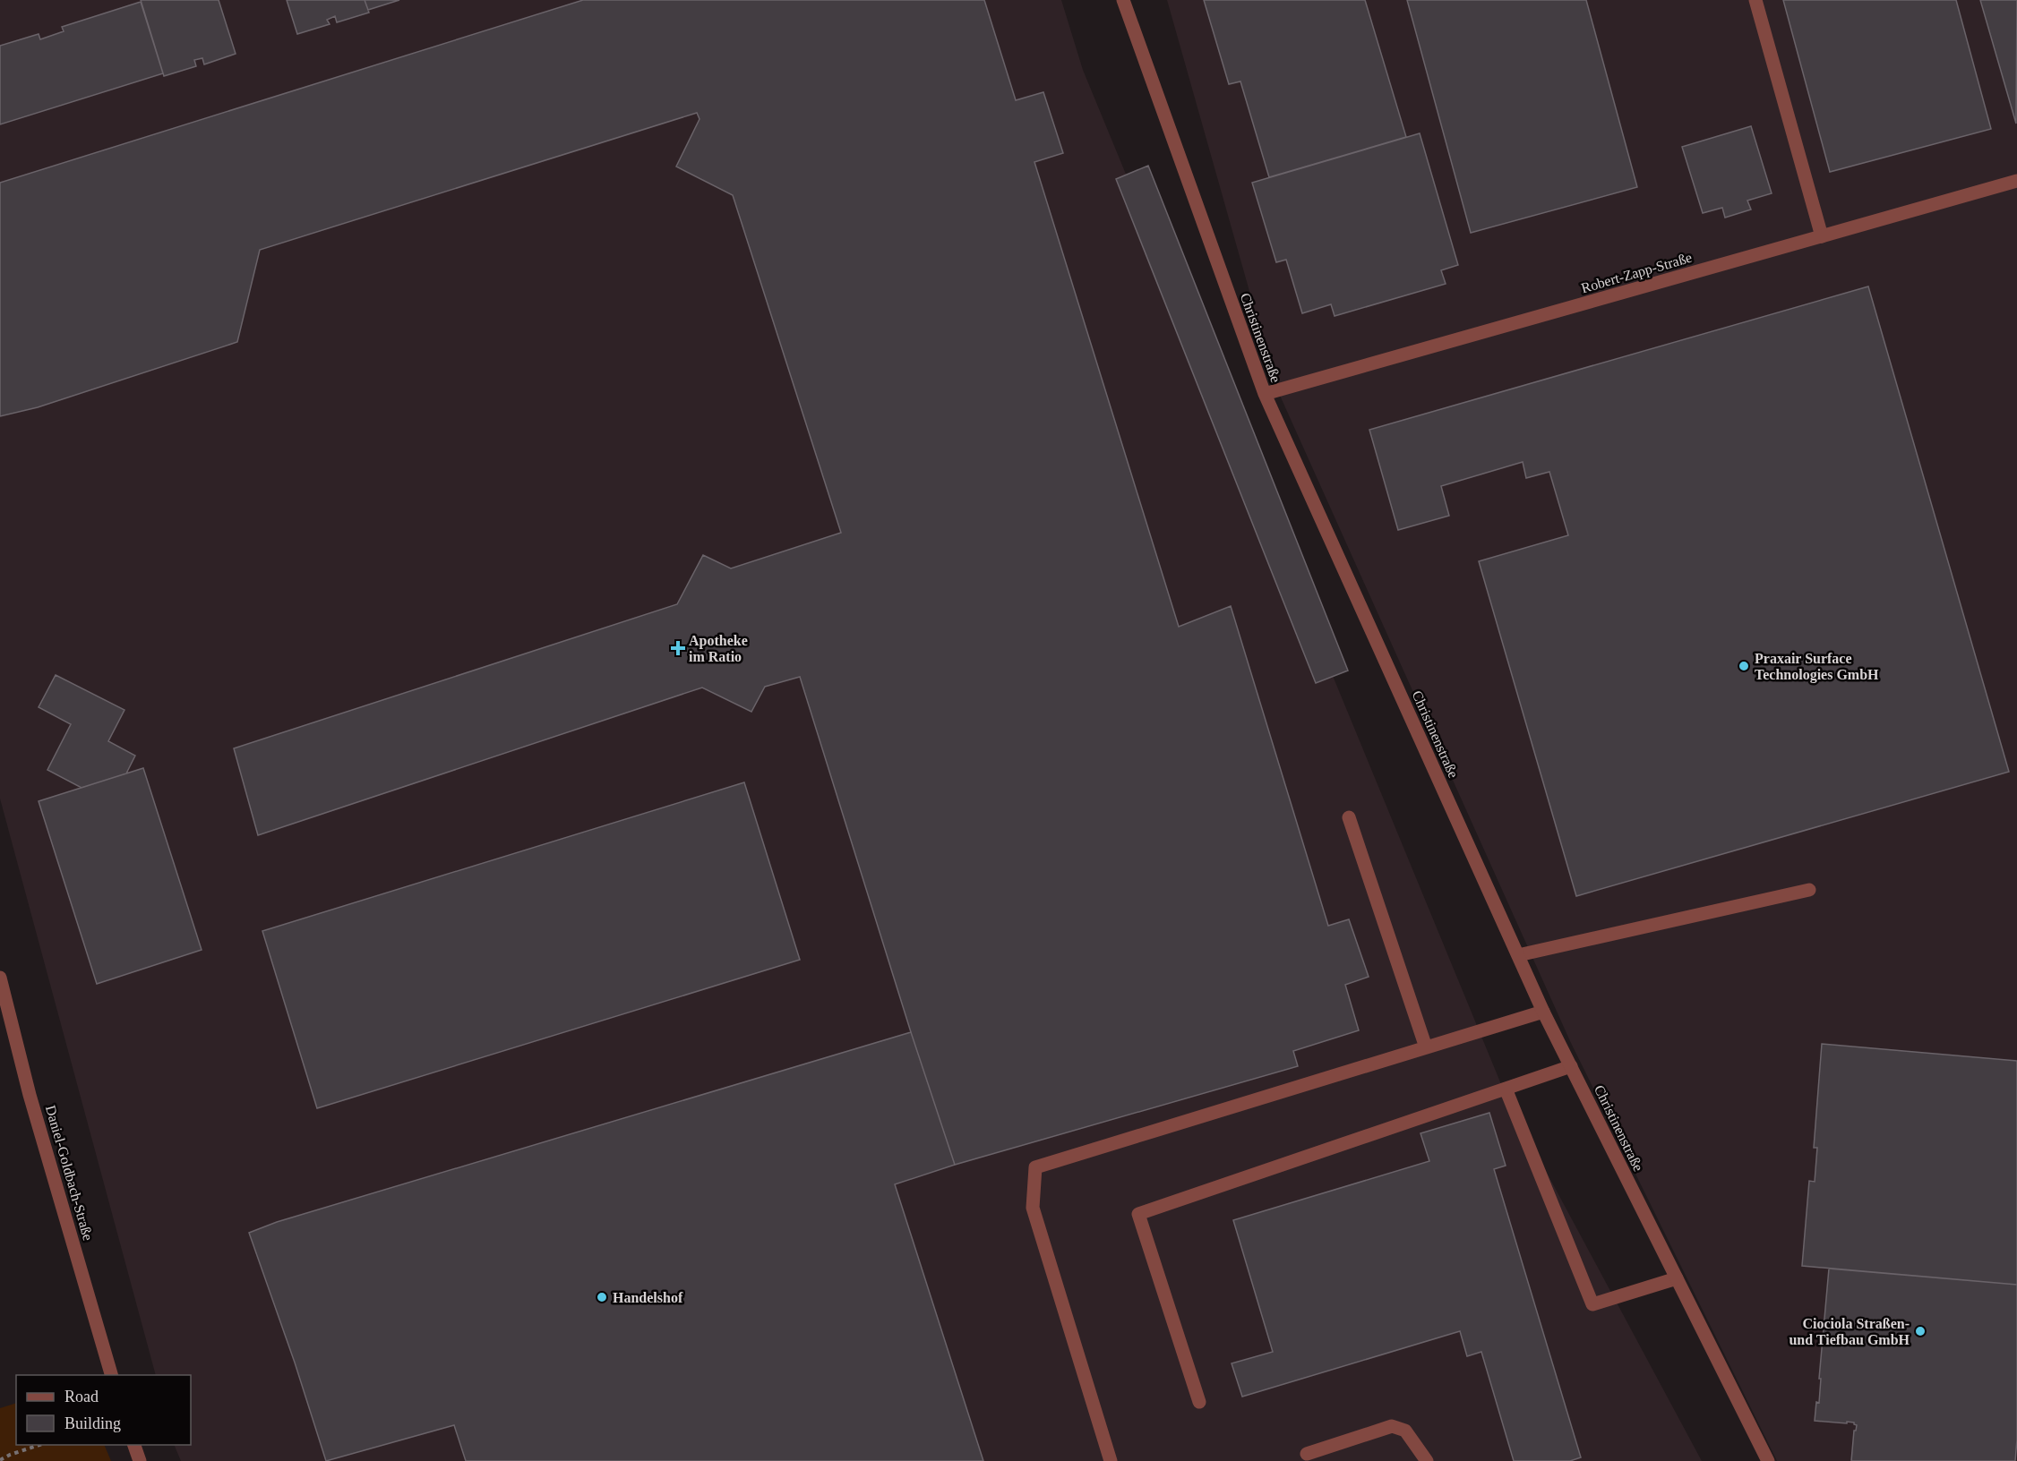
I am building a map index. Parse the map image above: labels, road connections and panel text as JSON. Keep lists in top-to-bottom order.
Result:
{
  "streets": {
    "street": ["Robert-Zapp-Straße", "Christinenstraße", "Daniel-Goldbach-Straße"]
  },
  "crossings": [
    ["Robert-Zapp-Straße", "Christinenstraße"]
  ],
  "places": {
    "health": ["Apotheke im Ratio"],
    "other": ["Praxair Surface Technologies GmbH", "Handelshof", "Ciociola Straßen- und Tiefbau GmbH"]
  },
  "legend": ["Road", "Building"]
}
